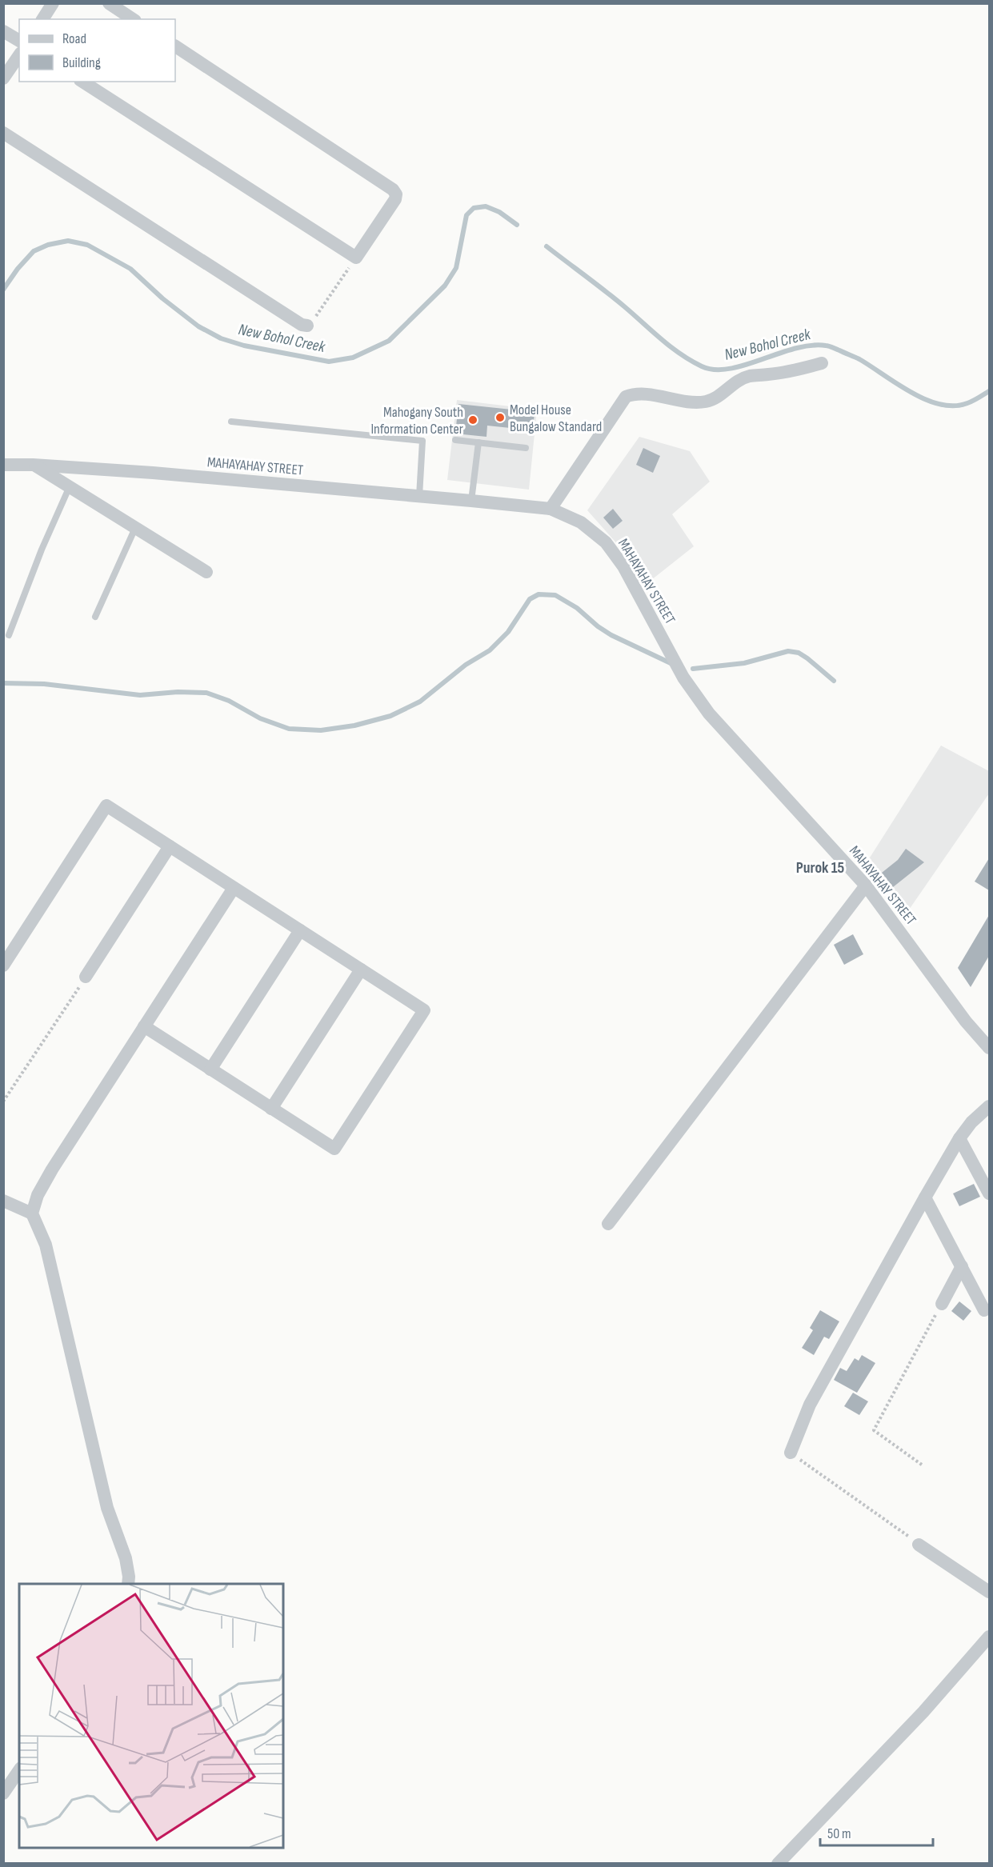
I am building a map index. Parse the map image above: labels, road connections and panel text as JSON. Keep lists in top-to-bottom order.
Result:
{
  "streets": {
    "street": ["MAHAYAHAY STREET"]
  },
  "districts": ["Purok 15"],
  "water": ["New Bohol Creek"],
  "places": ["Model House Bungalow Standard", "Mahogany South Information Center"],
  "legend": ["Road", "Building"],
  "scale_bar": "50 m"
}
